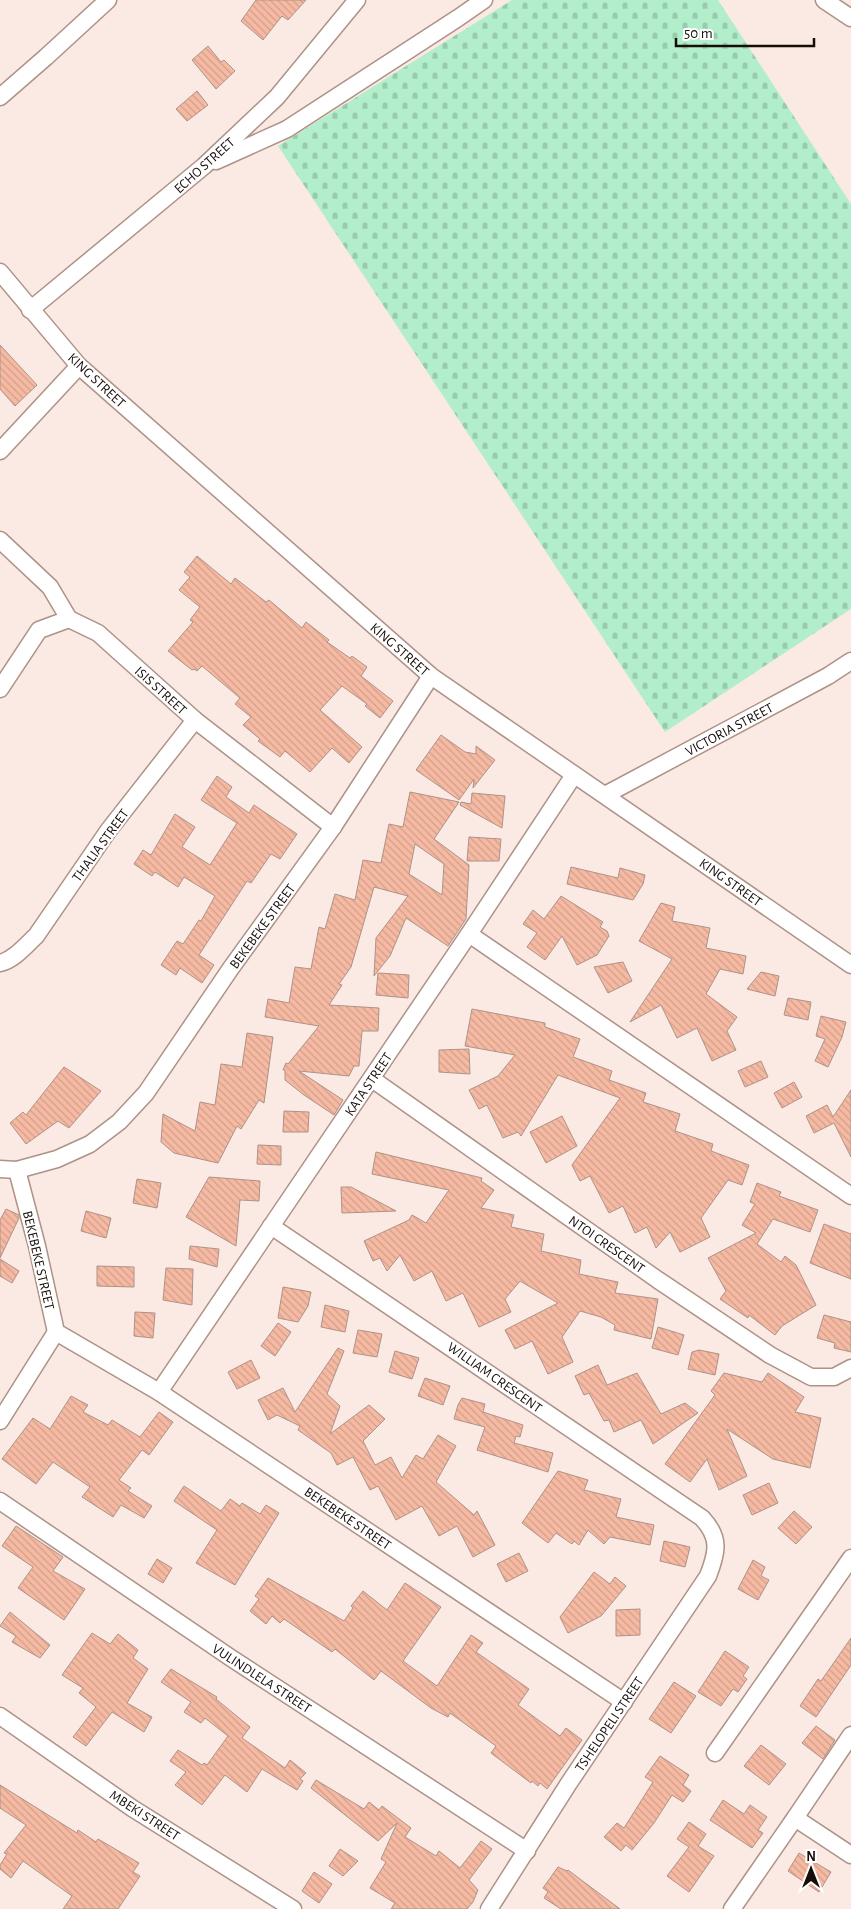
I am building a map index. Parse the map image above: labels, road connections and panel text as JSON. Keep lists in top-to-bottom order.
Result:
{
  "streets": {
    "street": [
      "ECHO STREET",
      "KING STREET",
      "ISIS STREET",
      "VICTORIA STREET",
      "THALIA STREET",
      "BEKEBEKE STREET",
      "KATA STREET",
      "NTOI CRESCENT",
      "WILLIAM CRESCENT",
      "VULINDLELA STREET",
      "TSHELOPELI STREET",
      "MBEKI STREET"
    ]
  },
  "crossings": [
    ["ECHO STREET", "KING STREET"],
    ["KING STREET", "VICTORIA STREET"],
    ["KING STREET", "BEKEBEKE STREET"],
    ["KING STREET", "KATA STREET"],
    ["ISIS STREET", "THALIA STREET"],
    ["ISIS STREET", "BEKEBEKE STREET"],
    ["BEKEBEKE STREET", "KATA STREET"],
    ["BEKEBEKE STREET", "TSHELOPELI STREET"],
    ["KATA STREET", "NTOI CRESCENT"],
    ["KATA STREET", "WILLIAM CRESCENT"],
    ["WILLIAM CRESCENT", "TSHELOPELI STREET"],
    ["VULINDLELA STREET", "TSHELOPELI STREET"]
  ],
  "scale_bar": "50 m",
  "north": "top"
}
